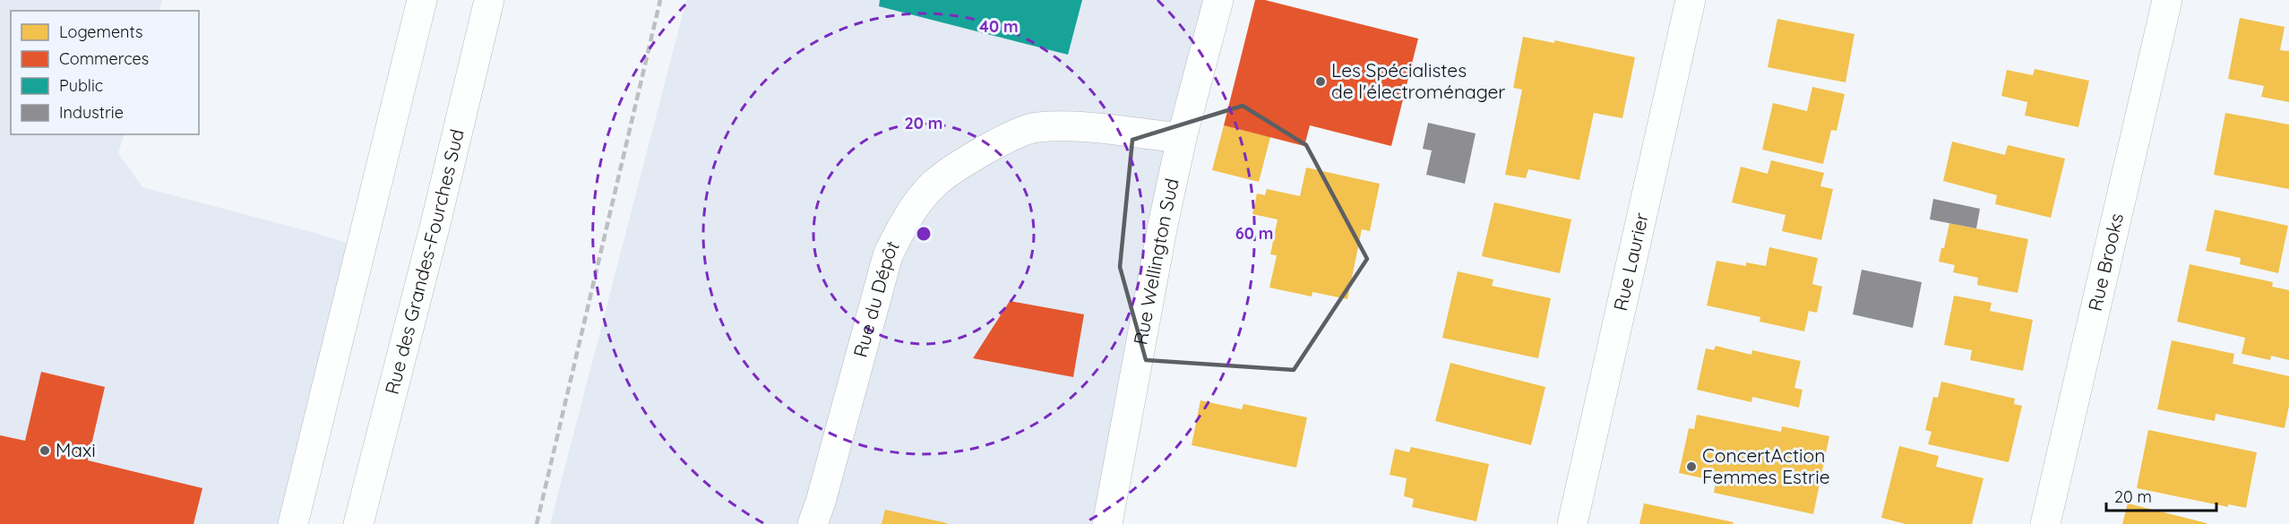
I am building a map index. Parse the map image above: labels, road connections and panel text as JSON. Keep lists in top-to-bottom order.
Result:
{
  "streets": {
    "street": [
      "Rue Wellington Sud",
      "Rue Laurier",
      "Rue Brooks",
      "Rue des Grandes-Fourches Sud",
      "Rue du Dépôt"
    ]
  },
  "crossings": [
    ["Rue Wellington Sud", "Rue du Dépôt"]
  ],
  "places": ["Les Spécialistes de l'électroménager", "Maxi", "ConcertAction Femmes Estrie"],
  "legend": [
    "Logements",
    "Commerces",
    "Public",
    "Industrie"
  ],
  "scale_bar": "20 m",
  "rings": ["40 m", "20 m", "60 m"]
}
